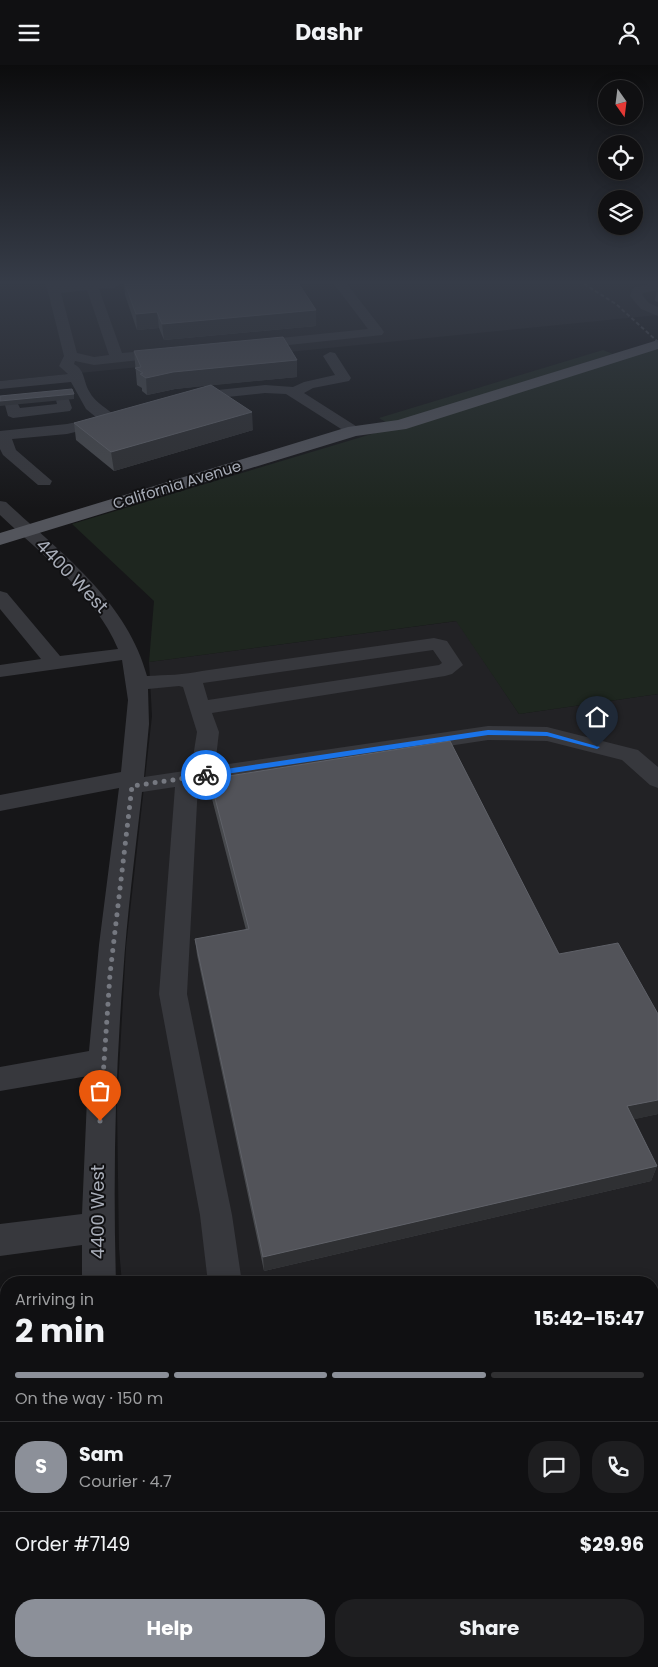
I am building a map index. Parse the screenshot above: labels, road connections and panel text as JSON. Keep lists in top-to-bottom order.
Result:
{
  "streets": {
    "main road": ["California Avenue"],
    "street": ["4400 West"]
  },
  "crossings": [
    ["California Avenue", "4400 West"]
  ],
  "north": "bottom",
  "page": {
    "header": "Dashr",
    "heading": ["2 min", "Arriving in", "15:42–15:47"],
    "panel": [
      "Sam",
      "Courier · 4.7",
      "Order #7149",
      "$29.96"
    ],
    "bar": "On the way · 150 m",
    "round": "S",
    "buttons": ["Help", "Share"]
  }
}
